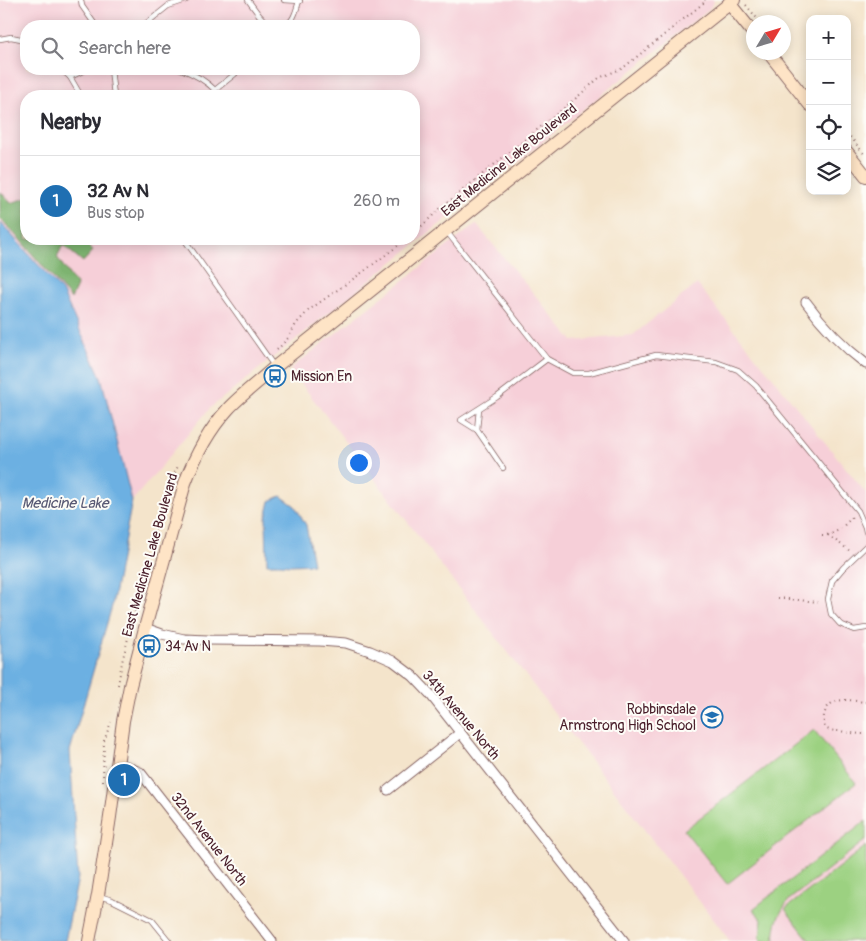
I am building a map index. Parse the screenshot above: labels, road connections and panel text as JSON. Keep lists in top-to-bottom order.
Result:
{
  "streets": {
    "street": ["East Medicine Lake Boulevard", "34th Avenue North", "32nd Avenue North"]
  },
  "crossings": [
    ["East Medicine Lake Boulevard", "34th Avenue North"],
    ["East Medicine Lake Boulevard", "32nd Avenue North"]
  ],
  "water": ["Medicine Lake"],
  "places": {
    "bus stop": ["Mission En", "34 Av N"],
    "school or university": ["Robbinsdale Armstrong High School"]
  },
  "north": "top right",
  "page": {
    "map_buttons": ["+", "−"],
    "search": "Search here",
    "heading": "Nearby",
    "list": [
      {
        "mark": "1",
        "name": "32 Av N",
        "note": "Bus stop",
        "value": "260 m"
      }
    ],
    "pins": "1"
  }
}
